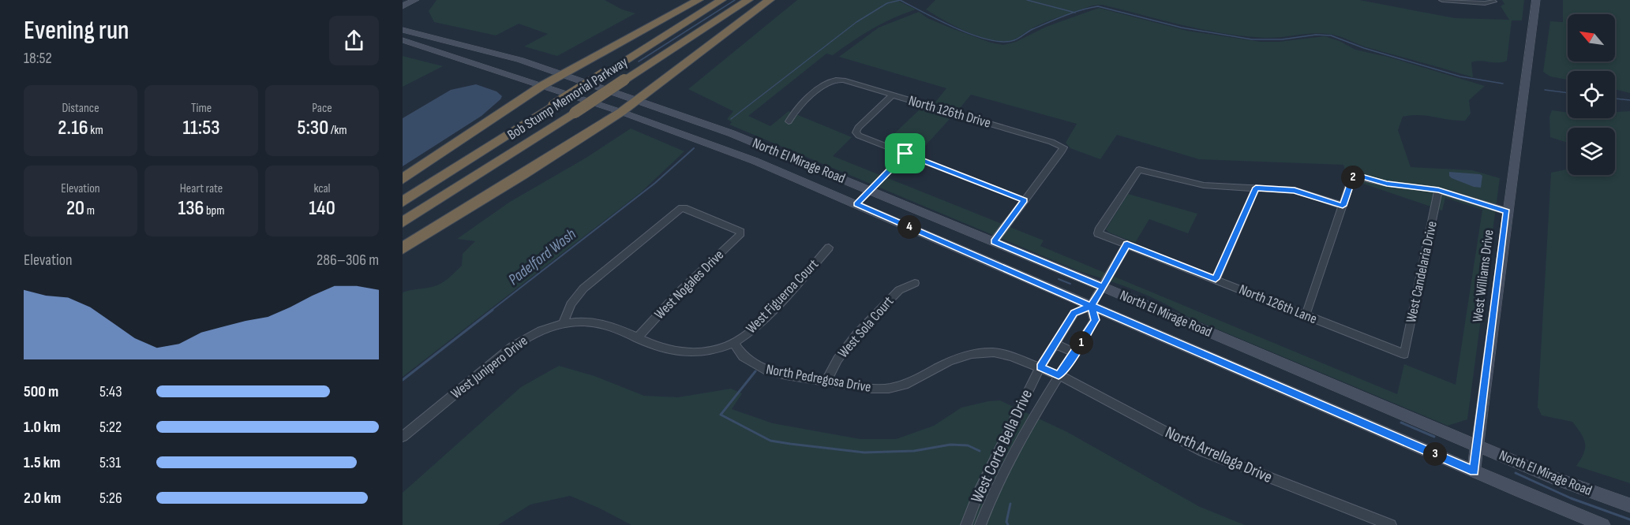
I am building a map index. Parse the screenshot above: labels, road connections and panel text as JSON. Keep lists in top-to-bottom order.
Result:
{
  "streets": {
    "highway": ["Bob Stump Memorial Parkway"],
    "main road": ["North El Mirage Road", "West Williams Drive"],
    "street": [
      "North 126th Drive",
      "West Candelaria Drive",
      "West Nogales Drive",
      "West Figueroa Court",
      "North 126th Lane",
      "West Sola Court",
      "West Junipero Drive",
      "North Pedregosa Drive",
      "West Corte Bella Drive",
      "North Arrellaga Drive"
    ]
  },
  "crossings": [
    ["North El Mirage Road", "West Williams Drive"],
    ["North El Mirage Road", "West Corte Bella Drive"],
    ["West Candelaria Drive", "North 126th Lane"],
    ["West Nogales Drive", "West Junipero Drive"],
    ["West Figueroa Court", "North Pedregosa Drive"],
    ["North 126th Lane", "West Corte Bella Drive"],
    ["West Sola Court", "North Pedregosa Drive"],
    ["North Pedregosa Drive", "West Corte Bella Drive"],
    ["North Pedregosa Drive", "North Arrellaga Drive"],
    ["West Corte Bella Drive", "North Arrellaga Drive"]
  ],
  "water": ["Padelford Wash"],
  "north": "top left",
  "page": {
    "heading": ["Evening run", "18:52"],
    "stats": [
      ["Distance", "2.16 km"],
      ["Time", "11:53"],
      ["Pace", "5:30 /km"],
      ["Elevation", "20 m"],
      ["Heart rate", "136 bpm"],
      ["kcal", "140"]
    ],
    "pins": [
      "2",
      "4",
      "1",
      "3"
    ],
    "chart": ["Elevation", "286–306 m"],
    "list": [
      {
        "name": "500 m",
        "note": "5:43"
      },
      {
        "name": "1.0 km",
        "note": "5:22"
      },
      {
        "name": "1.5 km",
        "note": "5:31"
      },
      {
        "name": "2.0 km",
        "note": "5:26"
      }
    ]
  }
}
